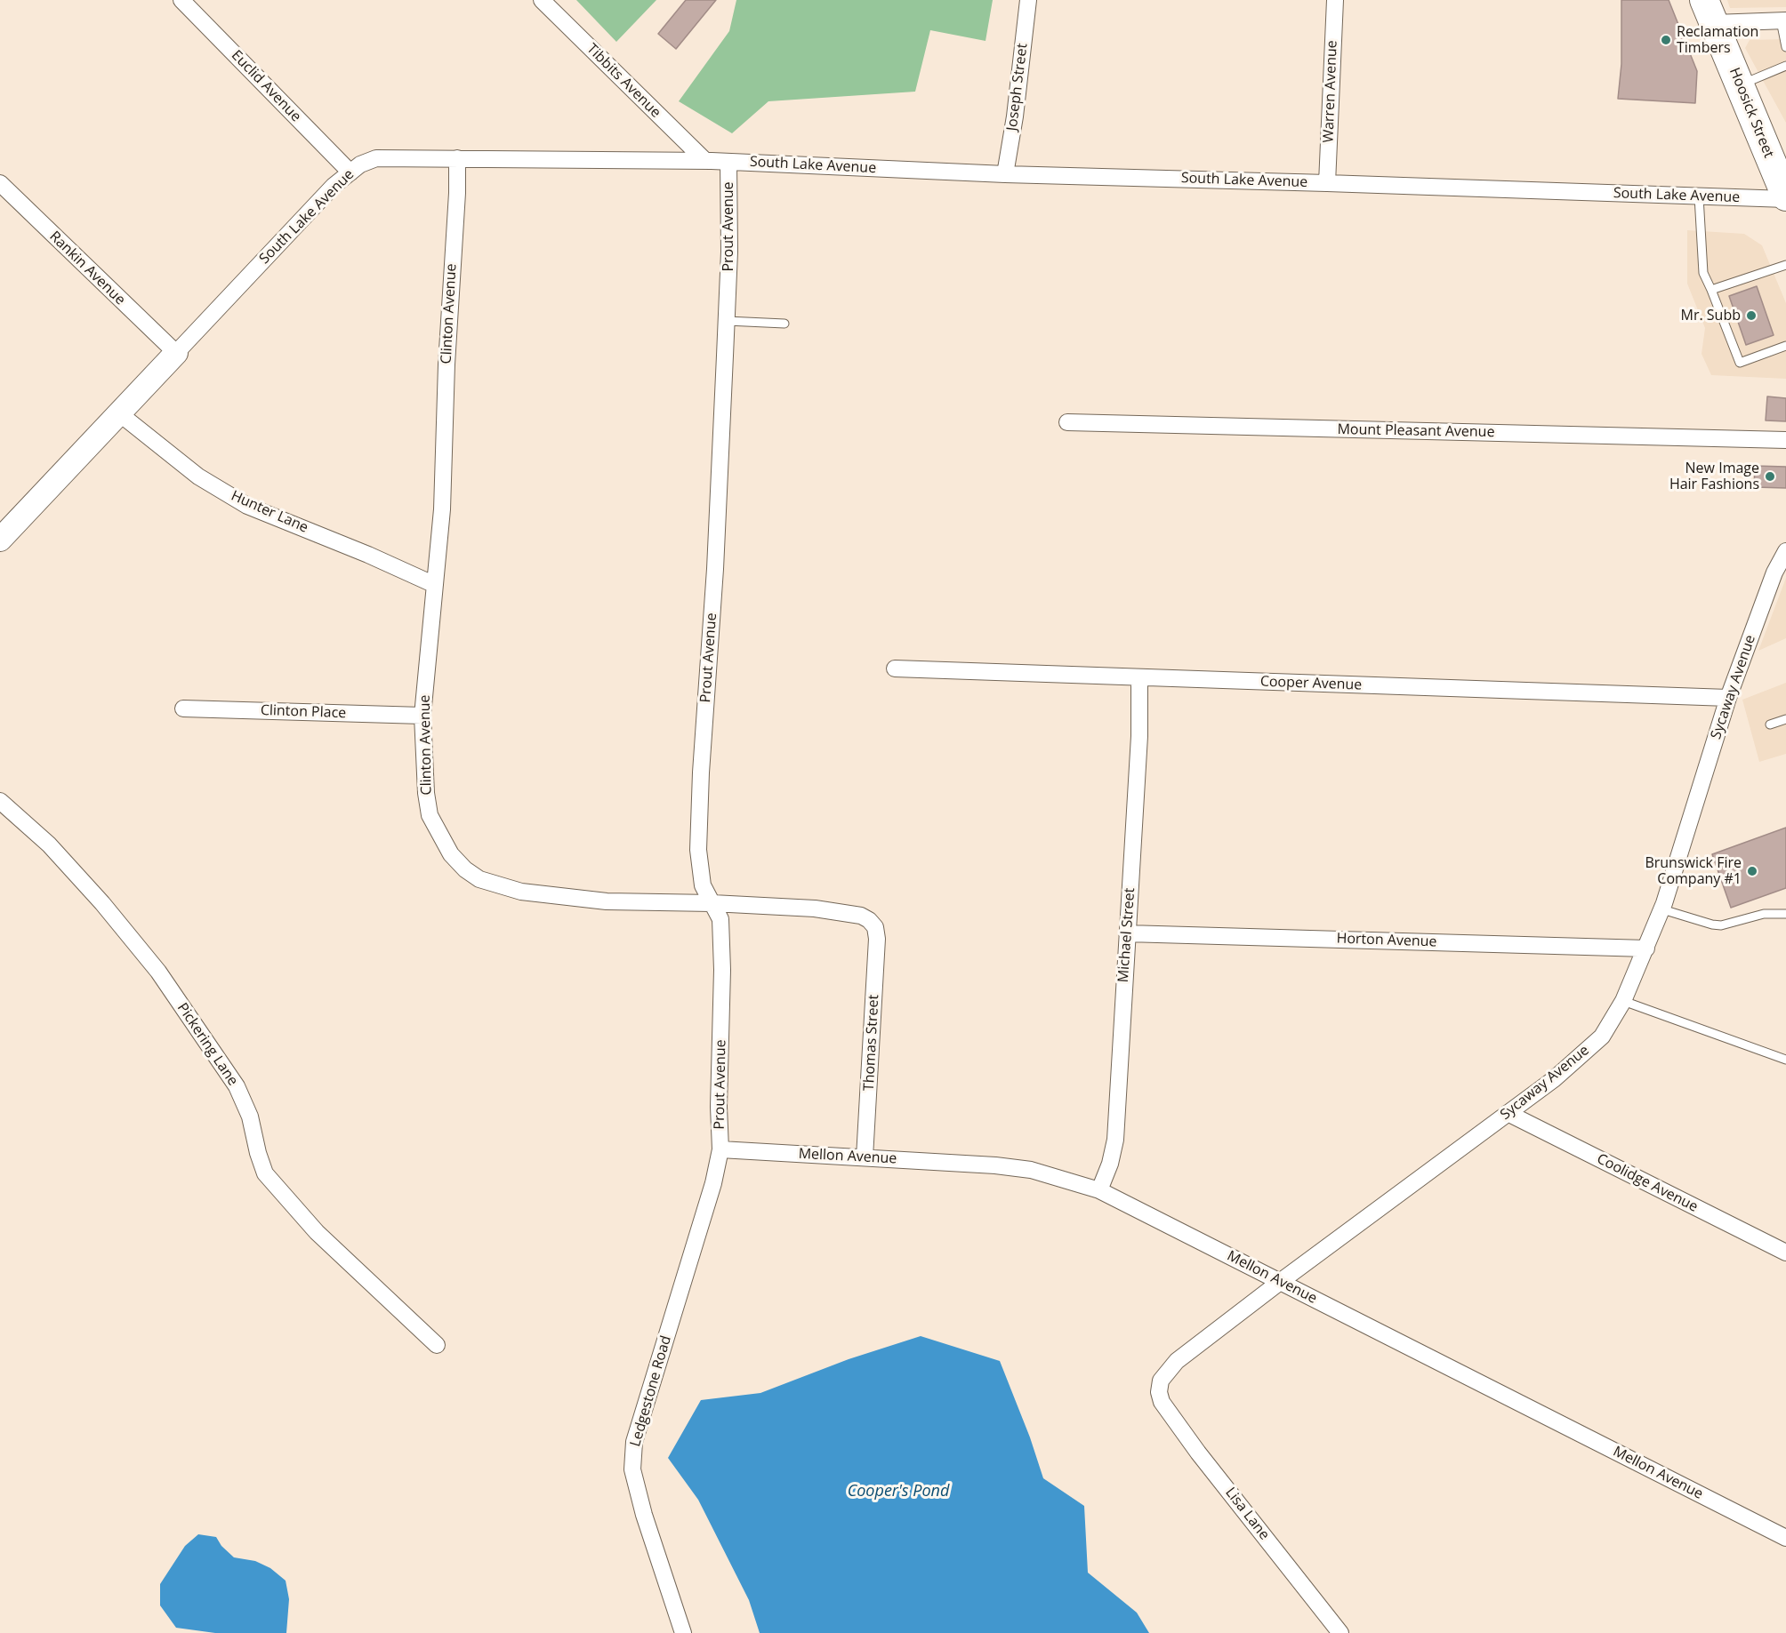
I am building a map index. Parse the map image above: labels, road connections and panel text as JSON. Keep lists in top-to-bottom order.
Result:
{
  "streets": {
    "highway": ["Hoosick Street"],
    "street": [
      "Tibbits Avenue",
      "Euclid Avenue",
      "Joseph Street",
      "Warren Avenue",
      "South Lake Avenue",
      "Prout Avenue",
      "Rankin Avenue",
      "Clinton Avenue",
      "Mount Pleasant Avenue",
      "Hunter Lane",
      "Cooper Avenue",
      "Sycaway Avenue",
      "Clinton Place",
      "Michael Street",
      "Horton Avenue",
      "Thomas Street",
      "Pickering Lane",
      "Mellon Avenue",
      "Coolidge Avenue",
      "Ledgestone Road",
      "Lisa Lane"
    ]
  },
  "crossings": [
    ["Tibbits Avenue", "South Lake Avenue"],
    ["Euclid Avenue", "South Lake Avenue"],
    ["Joseph Street", "South Lake Avenue"],
    ["Warren Avenue", "South Lake Avenue"],
    ["Hoosick Street", "South Lake Avenue"],
    ["South Lake Avenue", "Prout Avenue"],
    ["South Lake Avenue", "Rankin Avenue"],
    ["South Lake Avenue", "Clinton Avenue"],
    ["South Lake Avenue", "Hunter Lane"],
    ["Prout Avenue", "Clinton Avenue"],
    ["Prout Avenue", "Mellon Avenue"],
    ["Prout Avenue", "Ledgestone Road"],
    ["Clinton Avenue", "Hunter Lane"],
    ["Clinton Avenue", "Clinton Place"],
    ["Clinton Avenue", "Thomas Street"],
    ["Cooper Avenue", "Sycaway Avenue"],
    ["Cooper Avenue", "Michael Street"],
    ["Sycaway Avenue", "Horton Avenue"],
    ["Sycaway Avenue", "Mellon Avenue"],
    ["Sycaway Avenue", "Coolidge Avenue"],
    ["Sycaway Avenue", "Lisa Lane"],
    ["Michael Street", "Horton Avenue"],
    ["Michael Street", "Mellon Avenue"],
    ["Thomas Street", "Mellon Avenue"],
    ["Mellon Avenue", "Ledgestone Road"]
  ],
  "water": ["Cooper's Pond"],
  "places": [
    "Reclamation Timbers",
    "Mr. Subb",
    "New Image Hair Fashions",
    "Brunswick Fire Company #1"
  ]
}
